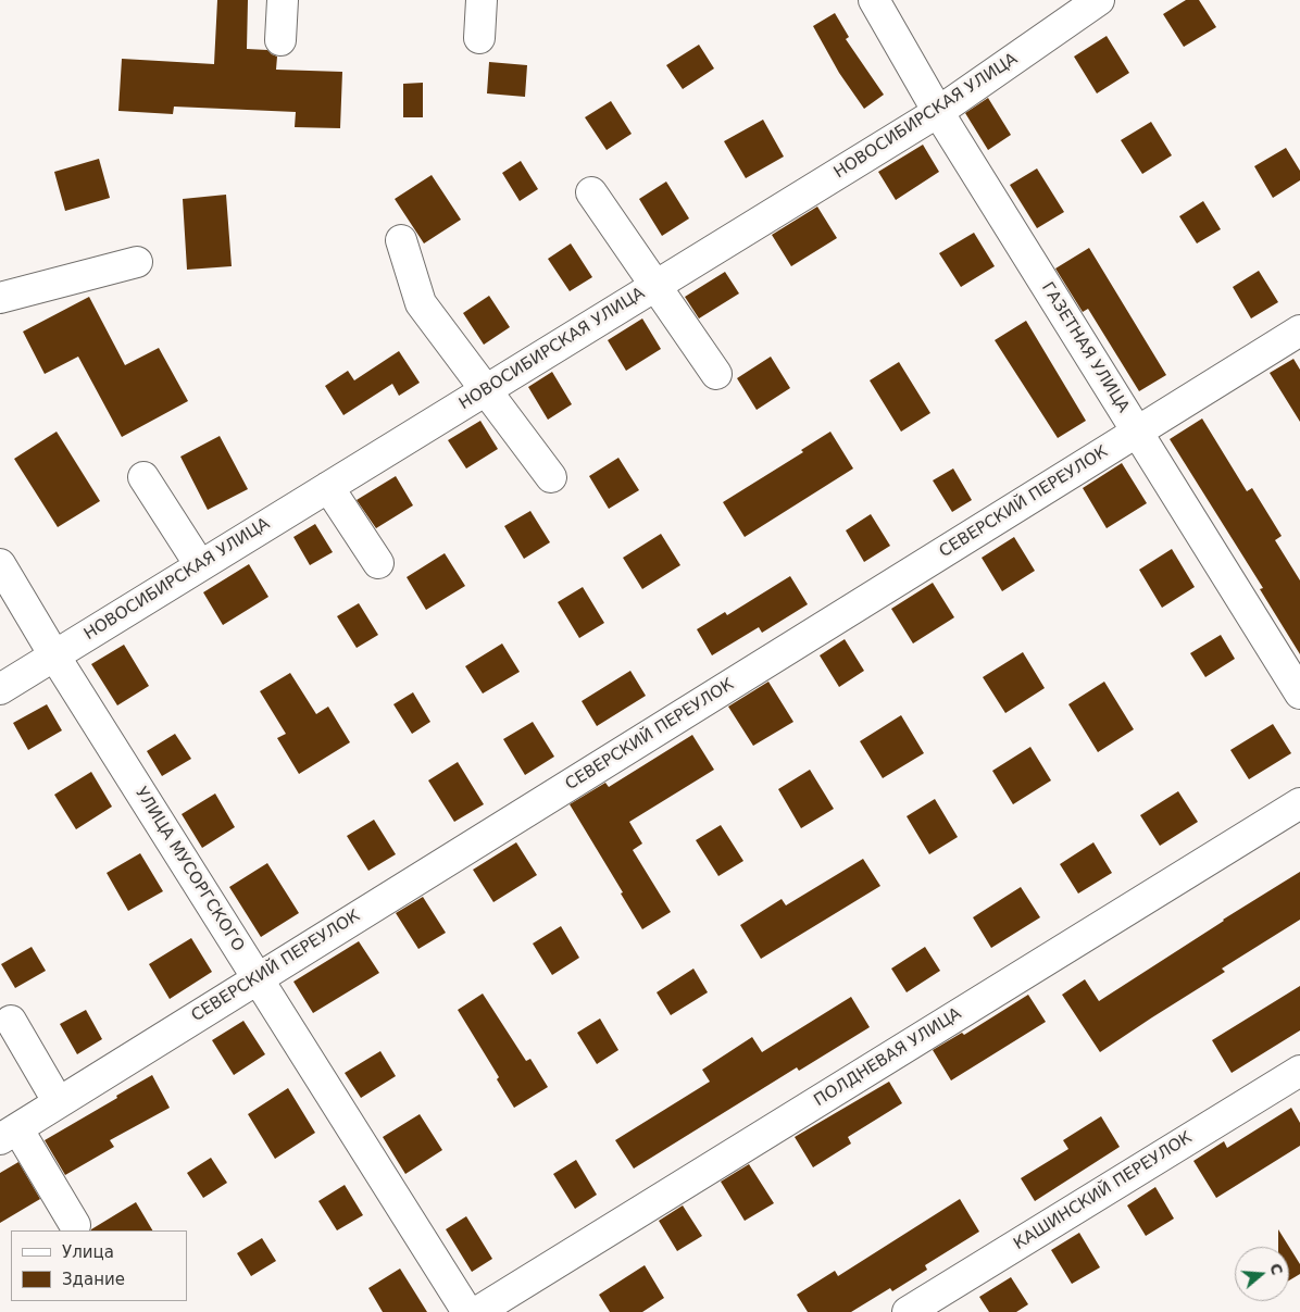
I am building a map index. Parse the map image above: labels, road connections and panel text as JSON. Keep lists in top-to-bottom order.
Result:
{
  "streets": {
    "street": [
      "НОВОСИБИРСКАЯ УЛИЦА",
      "ГАЗЕТНАЯ УЛИЦА",
      "СЕВЕРСКИЙ ПЕРЕУЛОК",
      "УЛИЦА МУСОРГСКОГО",
      "ПОЛДНЕВАЯ УЛИЦА",
      "КАШИНСКИЙ ПЕРЕУЛОК"
    ]
  },
  "crossings": [
    ["НОВОСИБИРСКАЯ УЛИЦА", "ГАЗЕТНАЯ УЛИЦА"],
    ["НОВОСИБИРСКАЯ УЛИЦА", "УЛИЦА МУСОРГСКОГО"],
    ["ГАЗЕТНАЯ УЛИЦА", "СЕВЕРСКИЙ ПЕРЕУЛОК"],
    ["СЕВЕРСКИЙ ПЕРЕУЛОК", "УЛИЦА МУСОРГСКОГО"]
  ],
  "legend": ["Улица", "Здание"],
  "north": "right"
}
